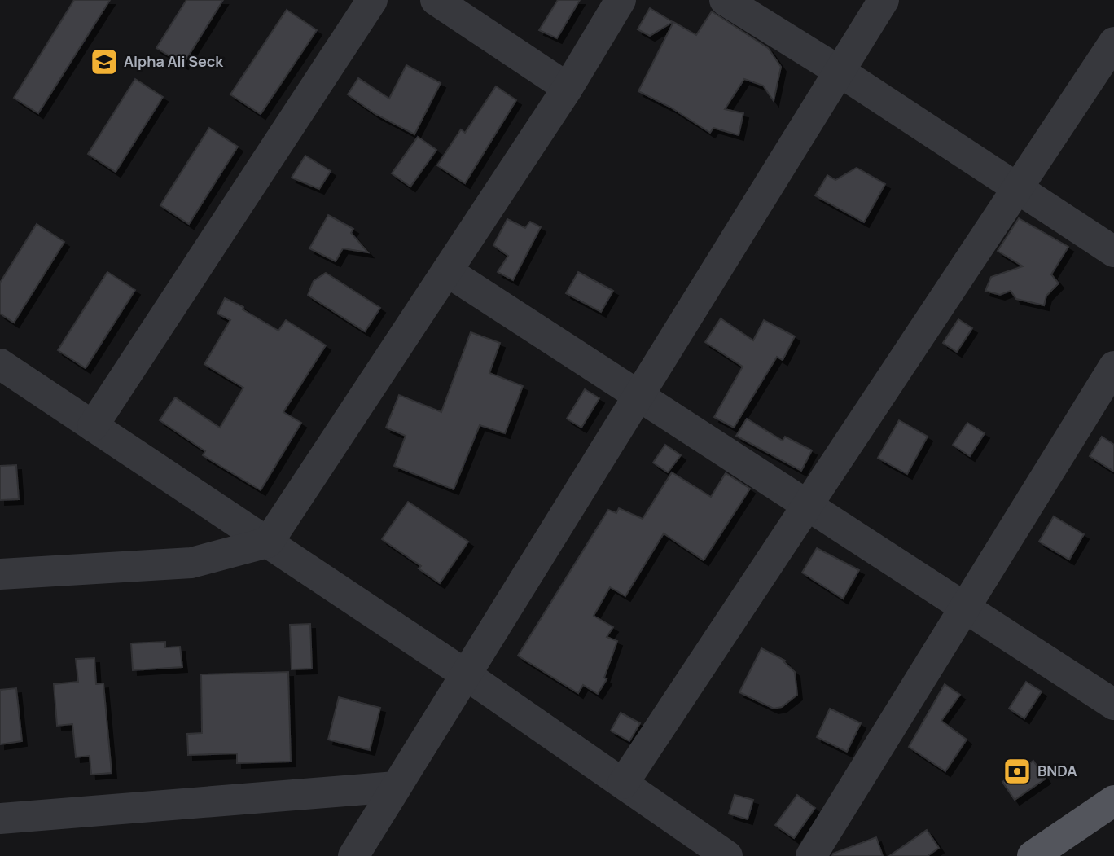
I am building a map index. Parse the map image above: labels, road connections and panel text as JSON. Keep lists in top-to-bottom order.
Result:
{
  "places": {
    "school or university": ["Alpha Ali Seck"],
    "bank": ["BNDA"]
  }
}
